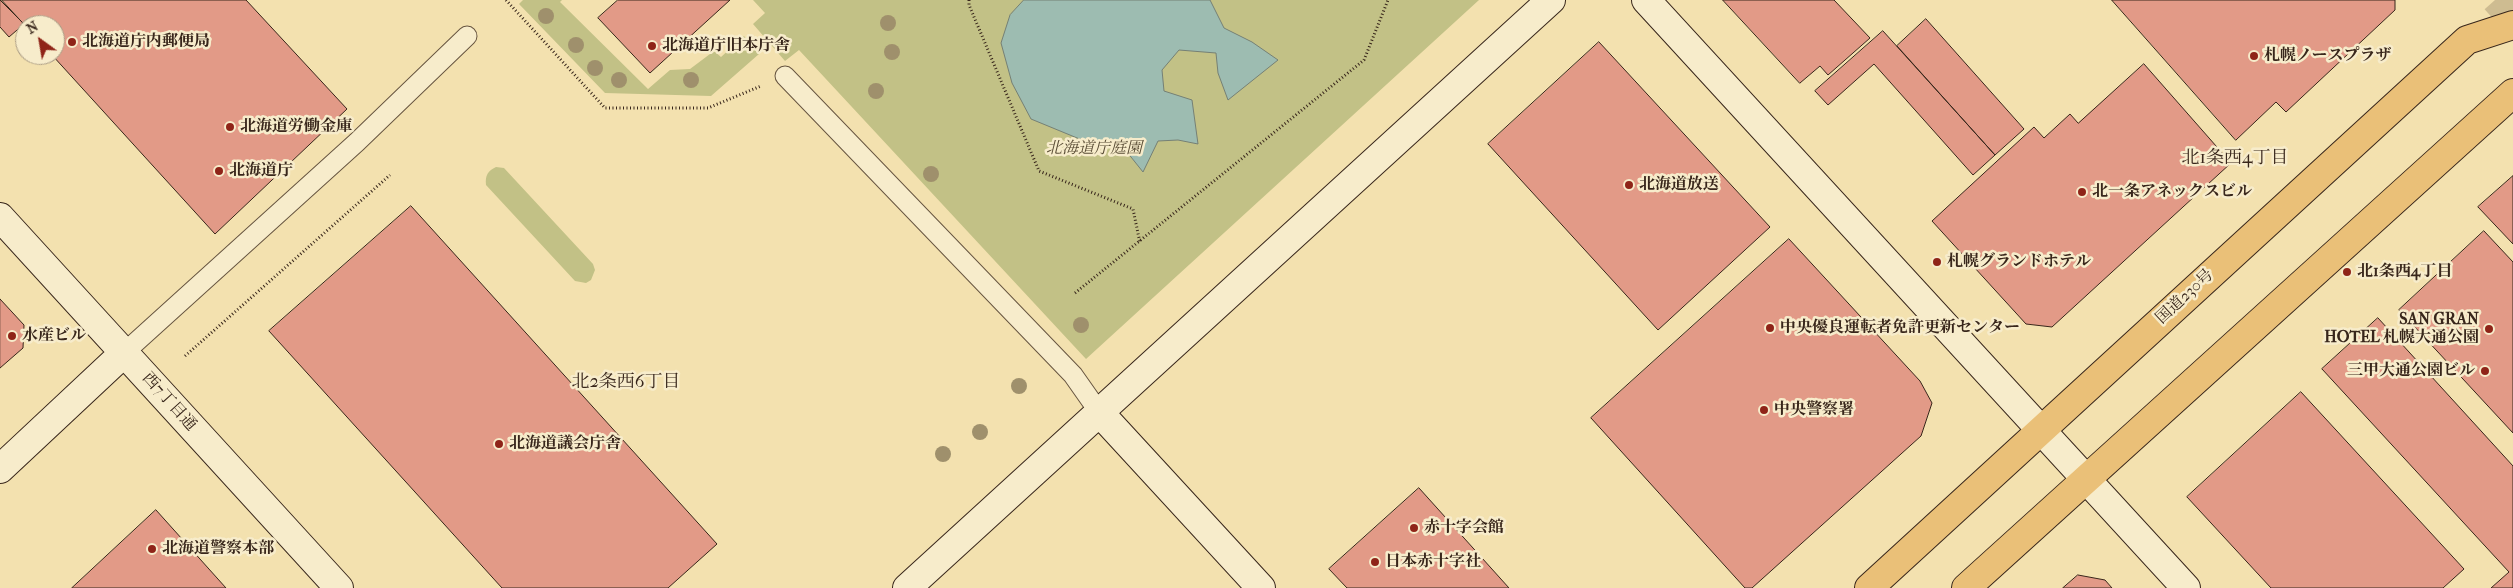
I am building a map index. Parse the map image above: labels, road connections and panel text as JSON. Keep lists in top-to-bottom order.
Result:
{
  "streets": {
    "highway": ["国道230号"],
    "street": ["西7丁目通"]
  },
  "districts": ["北1条西4丁目", "北2条西6丁目"],
  "parks": ["北海道庁庭園"],
  "places": [
    "北海道庁内郵便局",
    "北海道庁旧本庁舎",
    "札幌ノースプラザ",
    "北海道労働金庫",
    "北海道庁",
    "北海道放送",
    "北一条アネックスビル",
    "札幌グランドホテル",
    "北1条西4丁目",
    "中央優良運転者免許更新センター",
    "SAN GRAN HOTEL 札幌大通公園",
    "水産ビル",
    "三甲大通公園ビル",
    "中央警察署",
    "北海道議会庁舎",
    "赤十字会館",
    "北海道警察本部",
    "日本赤十字社"
  ],
  "north": "top left"
}
